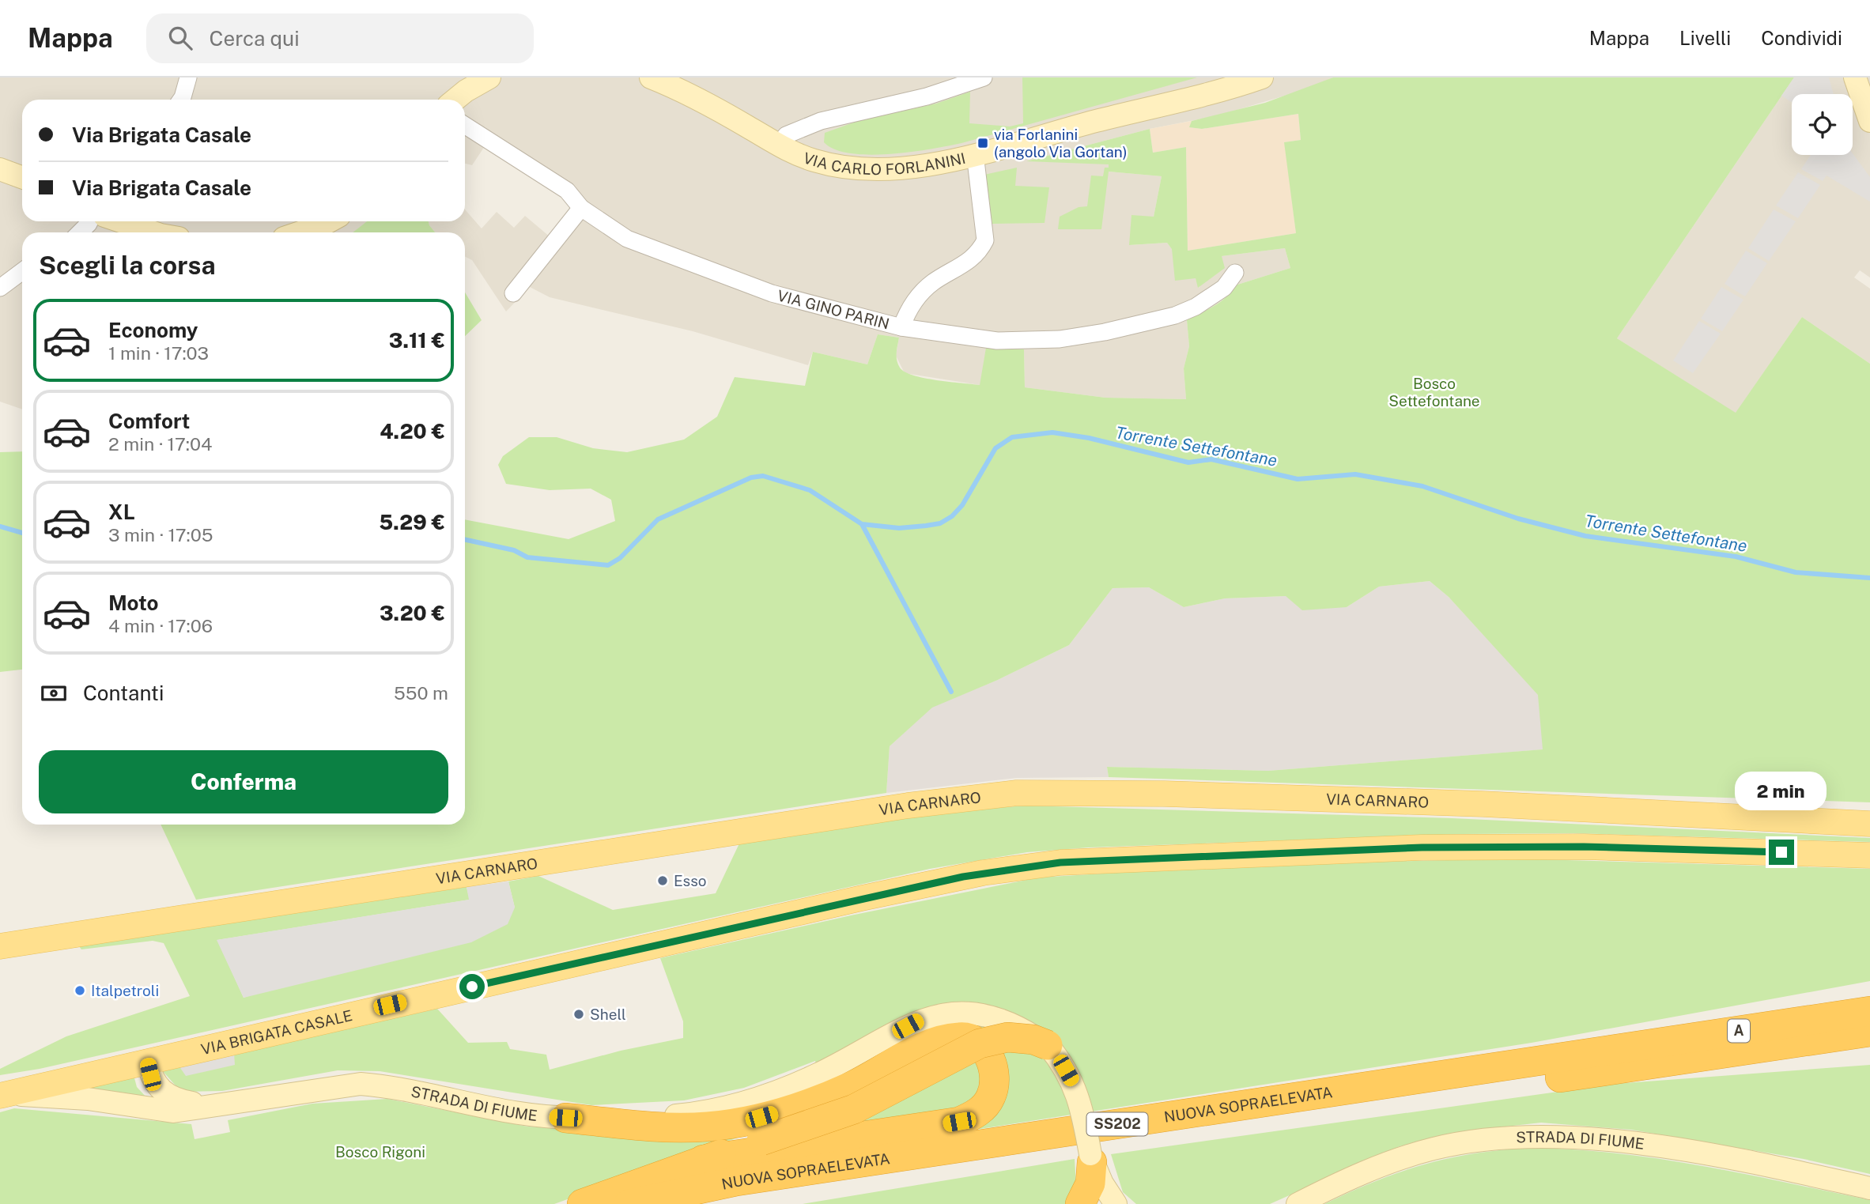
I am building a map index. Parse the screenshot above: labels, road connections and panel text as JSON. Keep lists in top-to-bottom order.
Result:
{
  "streets": {
    "highway": ["A", "NUOVA SOPRAELEVATA", "SS202"],
    "main road": [
      "VIA CARLO FORLANINI",
      "VIA CARNARO",
      "VIA BRIGATA CASALE",
      "STRADA DI FIUME"
    ],
    "street": ["VIA GINO PARIN"]
  },
  "crossings": [
    ["VIA BRIGATA CASALE", "STRADA DI FIUME"],
    ["A", "NUOVA SOPRAELEVATA"]
  ],
  "water": ["Torrente Settefontane"],
  "parks": ["Bosco Settefontane", "Bosco Rigoni"],
  "places": {
    "transit": ["via Forlanini (angolo Via Gortan)"],
    "other": ["Esso", "Italpetroli", "Shell"]
  },
  "page": {
    "header": "Mappa",
    "search": "Cerca qui",
    "nav": ["Mappa", "Livelli", "Condividi"],
    "banner": ["Via Brigata Casale", "Via Brigata Casale"],
    "heading": "Scegli la corsa",
    "list": [
      {
        "name": "Economy",
        "note": "1 min · 17:03",
        "value": "3.11 €"
      },
      {
        "name": "Comfort",
        "note": "2 min · 17:04",
        "value": "4.20 €"
      },
      {
        "name": "XL",
        "note": "3 min · 17:05",
        "value": "5.29 €"
      },
      {
        "name": "Moto",
        "note": "4 min · 17:06",
        "value": "3.20 €"
      }
    ],
    "pay": ["Contanti", "550 m"],
    "buttons": "Conferma",
    "bubble": "2 min"
  }
}
